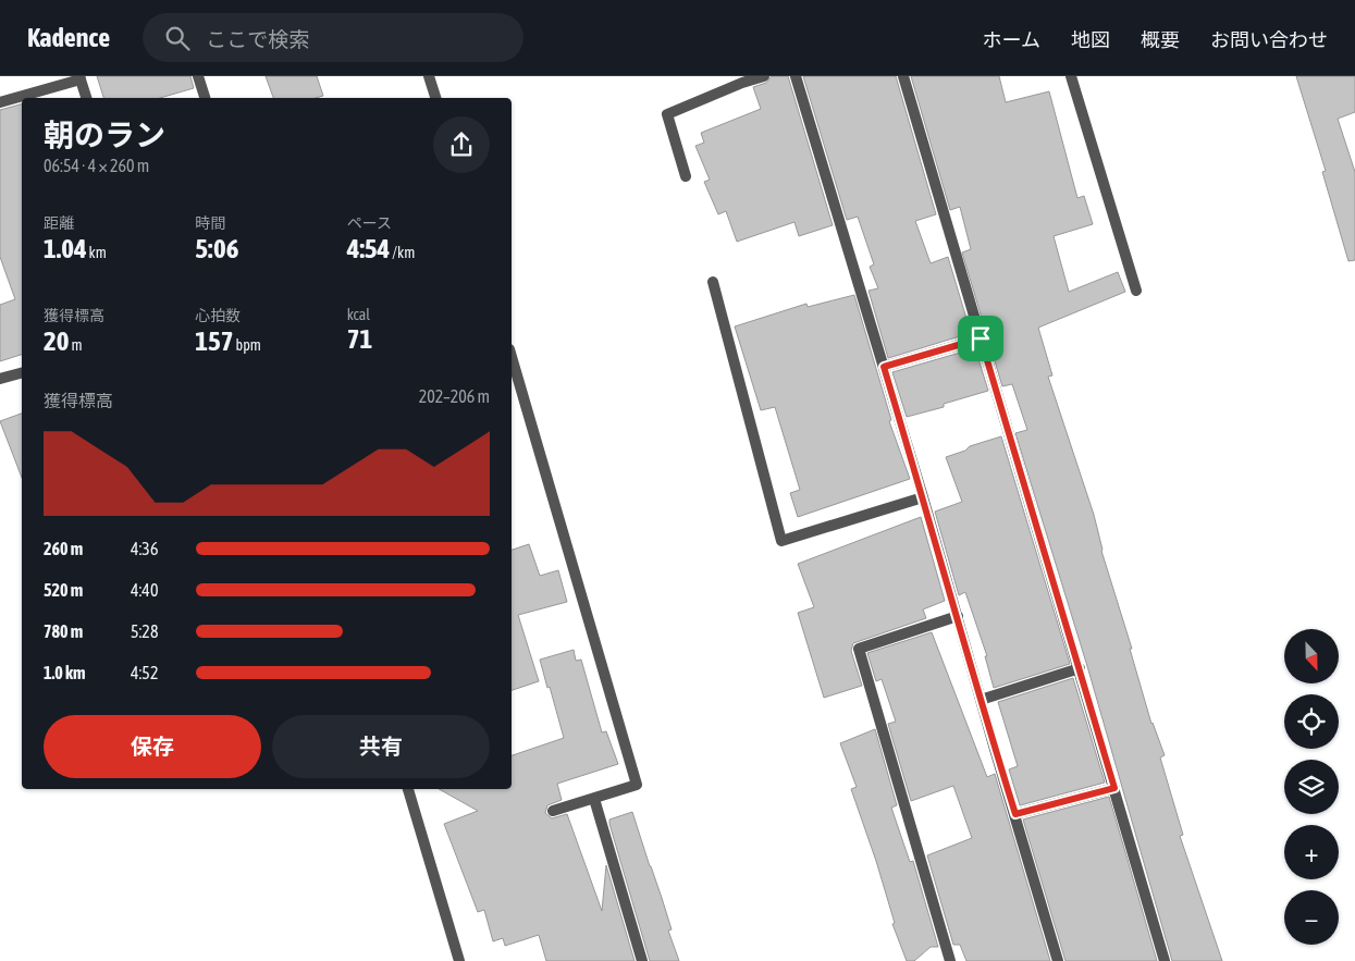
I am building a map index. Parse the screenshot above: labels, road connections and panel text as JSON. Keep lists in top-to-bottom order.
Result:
{
  "north": "bottom",
  "page": {
    "header": "Kadence",
    "search": "ここで検索",
    "nav": [
      "ホーム",
      "地図",
      "概要",
      "お問い合わせ"
    ],
    "heading": ["朝のラン", "06:54 · 4 × 260 m"],
    "stats": [
      ["距離", "1.04 km"],
      ["時間", "5:06"],
      ["ペース", "4:54 /km"],
      ["獲得標高", "20 m"],
      ["心拍数", "157 bpm"],
      ["kcal", "71"]
    ],
    "chart": ["獲得標高", "202–206 m"],
    "list": [
      {
        "name": "260 m",
        "note": "4:36"
      },
      {
        "name": "520 m",
        "note": "4:40"
      },
      {
        "name": "780 m",
        "note": "5:28"
      },
      {
        "name": "1.0 km",
        "note": "4:52"
      }
    ],
    "map_buttons": ["+", "−"],
    "buttons": ["保存", "共有"]
  }
}
